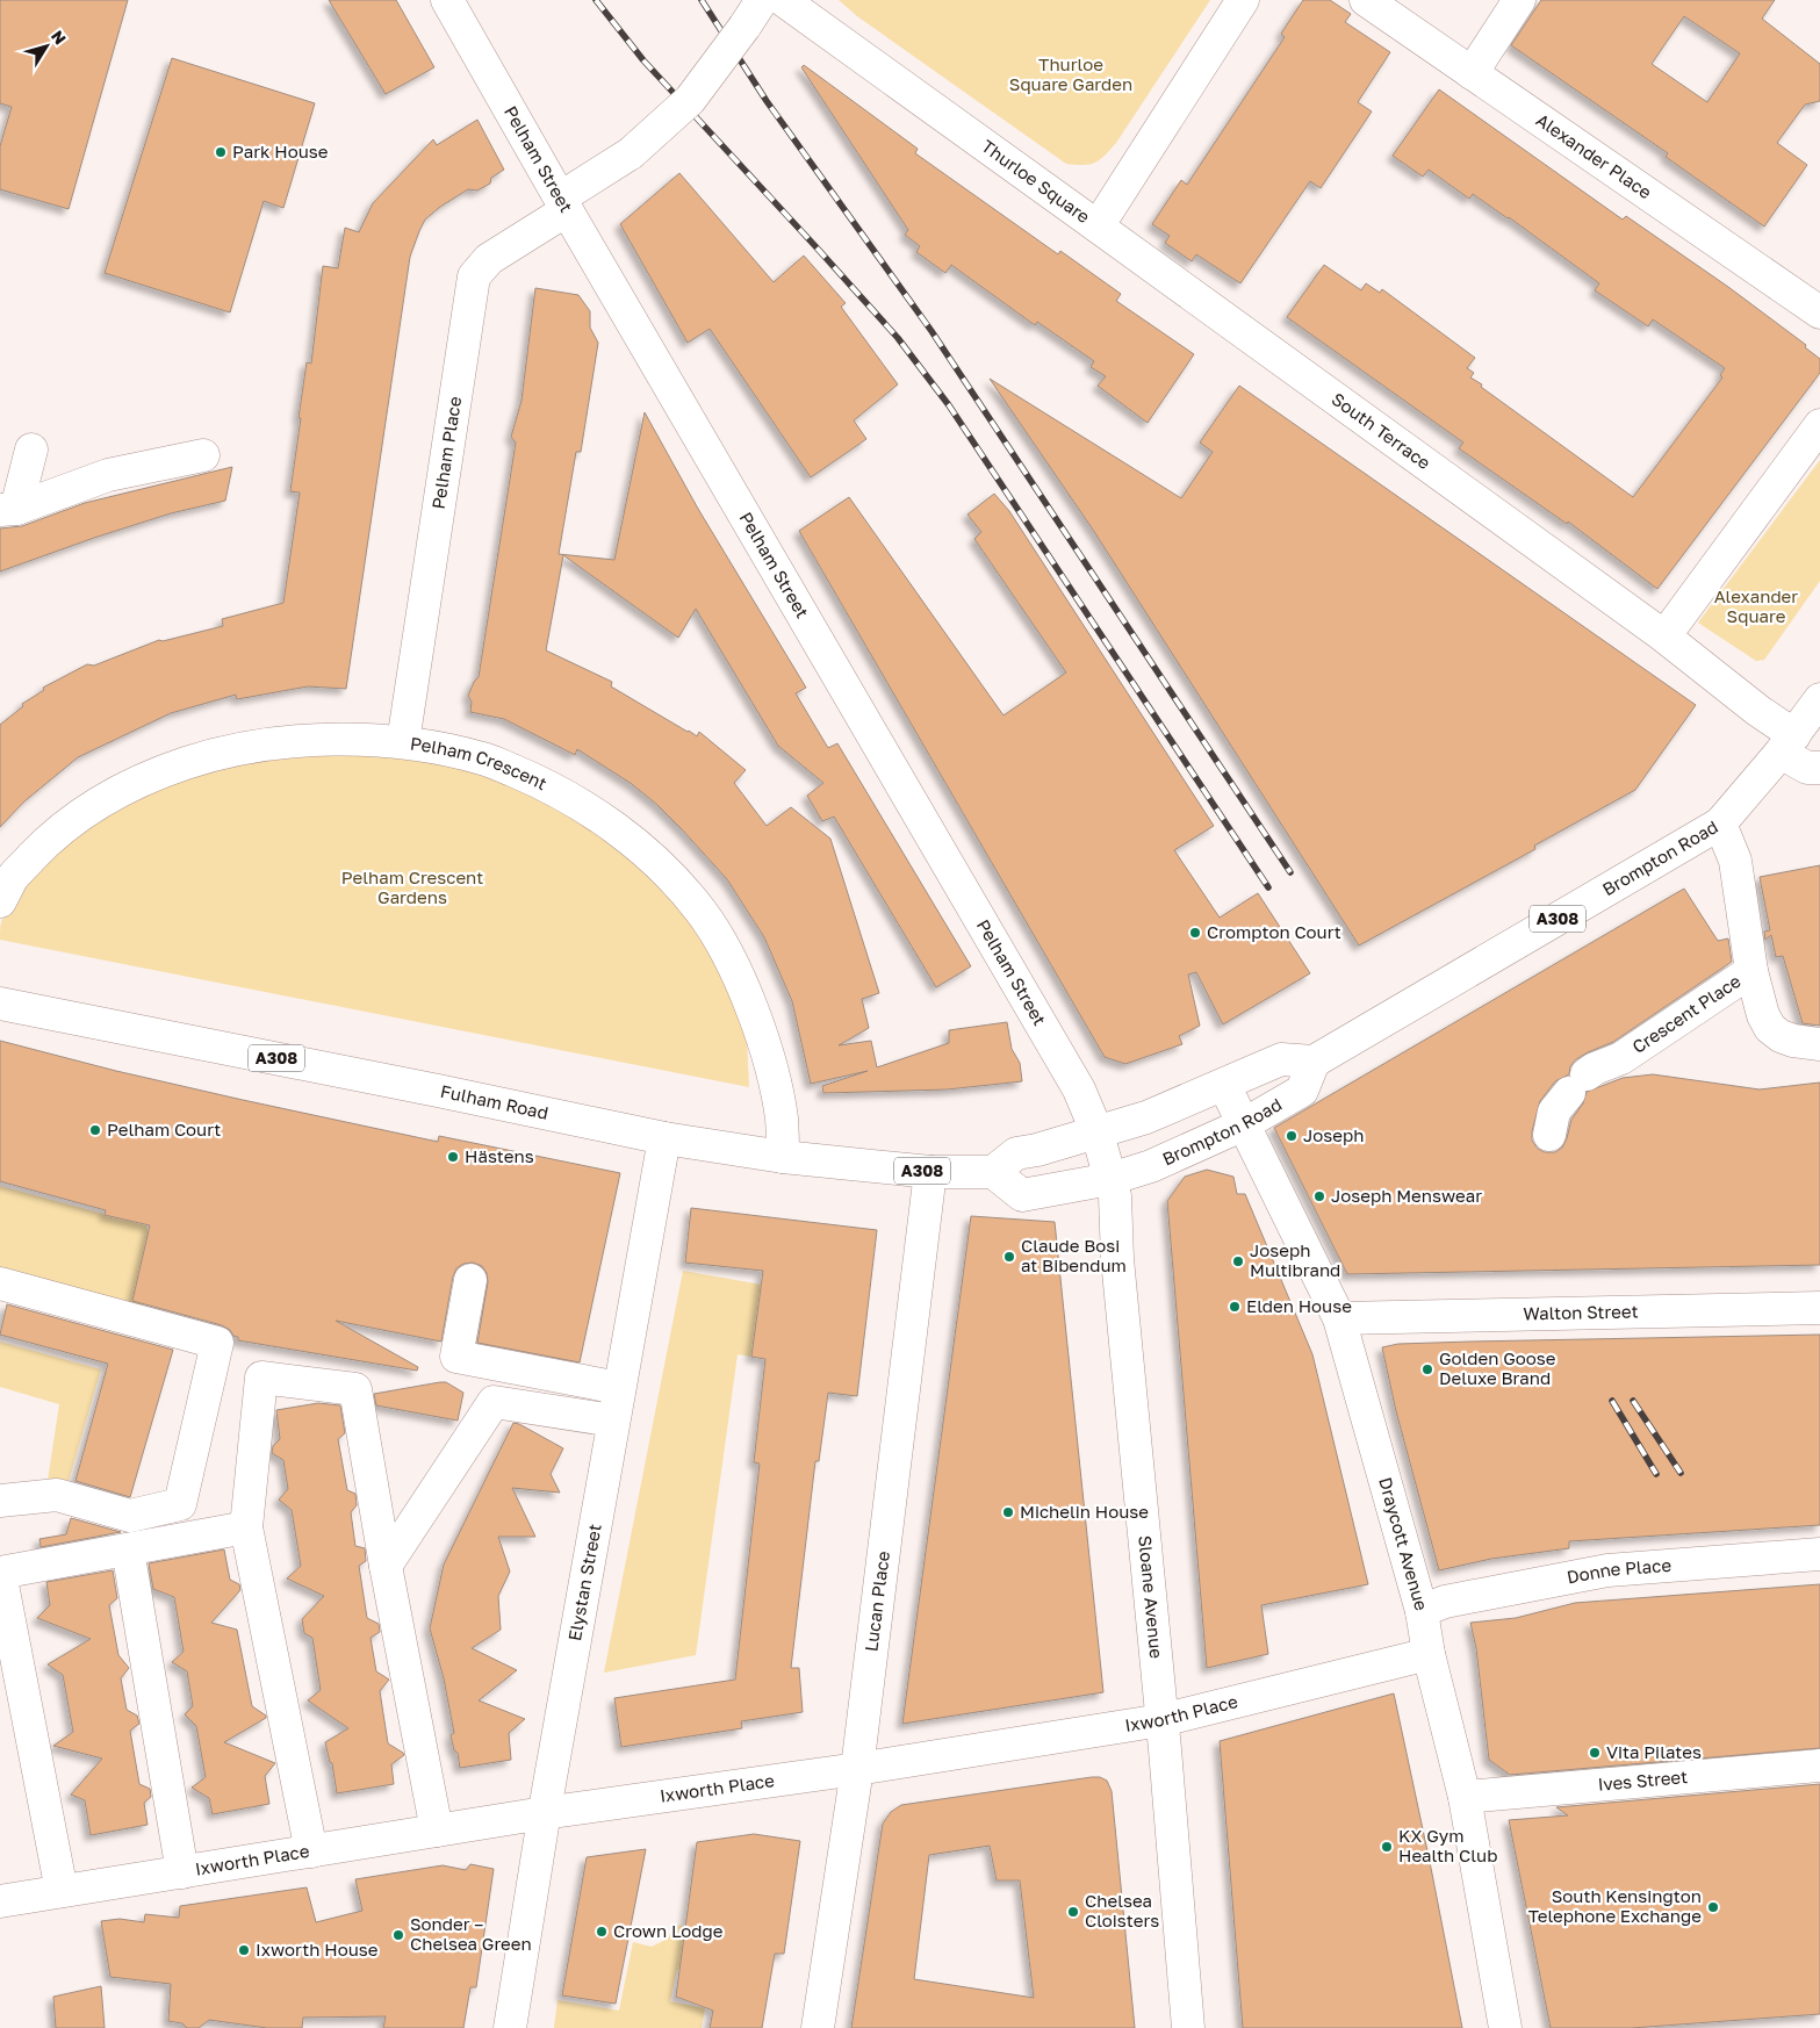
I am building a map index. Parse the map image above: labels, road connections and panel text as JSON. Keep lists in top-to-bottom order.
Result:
{
  "streets": {
    "street": [
      "Alexander Place",
      "Pelham Street",
      "Thurloe Square",
      "South Terrace",
      "Pelham Place",
      "Pelham Crescent",
      "Brompton Road",
      "A308",
      "Crescent Place",
      "Fulham Road",
      "Walton Street",
      "Draycott Avenue",
      "Donne Place",
      "Elystan Street",
      "Sloane Avenue",
      "Lucan Place",
      "Ixworth Place",
      "Ives Street"
    ]
  },
  "crossings": [
    ["Pelham Street", "Pelham Place"],
    ["Pelham Street", "Sloane Avenue"],
    ["Thurloe Square", "South Terrace"],
    ["Pelham Place", "Pelham Crescent"],
    ["Pelham Crescent", "Fulham Road"],
    ["Brompton Road", "Crescent Place"],
    ["Brompton Road", "Draycott Avenue"],
    ["Brompton Road", "Sloane Avenue"],
    ["Fulham Road", "Elystan Street"],
    ["Fulham Road", "Lucan Place"],
    ["Walton Street", "Draycott Avenue"],
    ["Draycott Avenue", "Donne Place"],
    ["Draycott Avenue", "Ixworth Place"],
    ["Draycott Avenue", "Ives Street"],
    ["Elystan Street", "Ixworth Place"],
    ["Sloane Avenue", "Ixworth Place"],
    ["Lucan Place", "Ixworth Place"]
  ],
  "parks": ["Thurloe Square Garden", "Alexander Square", "Pelham Crescent Gardens"],
  "places": [
    "Park House",
    "Crompton Court",
    "Pelham Court",
    "Joseph",
    "Hästens",
    "Joseph Menswear",
    "Claude Bosi at Bibendum",
    "Joseph Multibrand",
    "Elden House",
    "Golden Goose Deluxe Brand",
    "Michelin House",
    "Vita Pilates",
    "KX Gym Health Club",
    "South Kensington Telephone Exchange",
    "Chelsea Cloisters",
    "Crown Lodge",
    "Sonder – Chelsea Green",
    "Ixworth House"
  ],
  "north": "top right"
}
